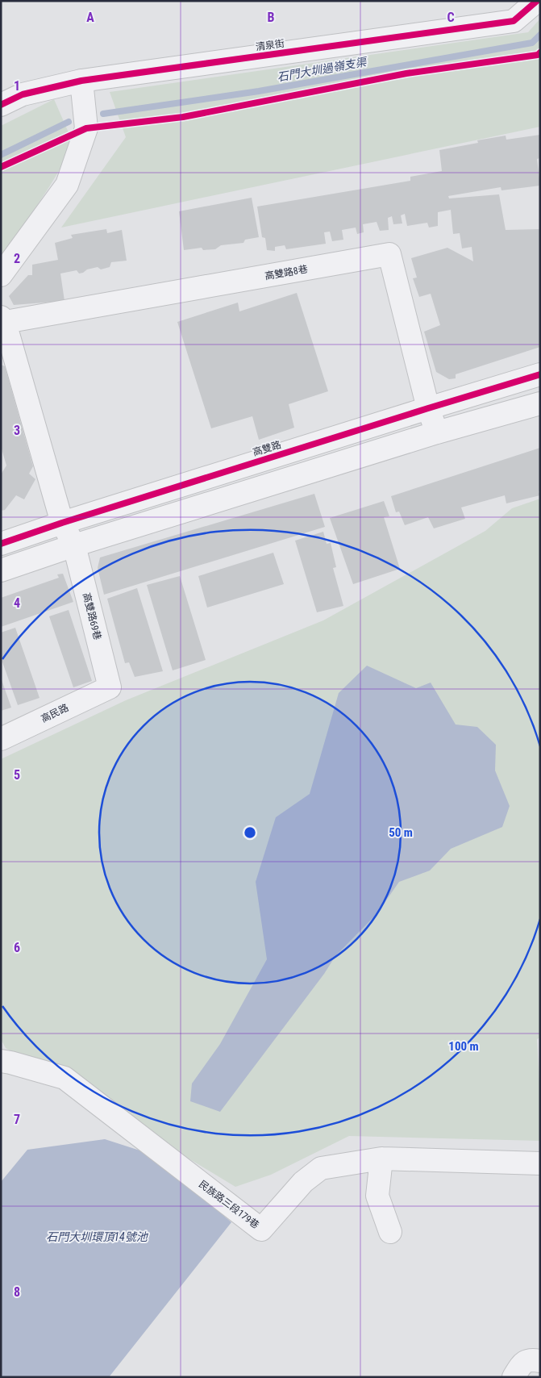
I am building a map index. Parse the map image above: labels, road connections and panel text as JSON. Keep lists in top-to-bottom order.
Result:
{
  "streets": {
    "street": [
      "清泉街",
      "高雙路8巷",
      "高雙路",
      "高雙路69巷",
      "高民路",
      "民族路三段179巷"
    ]
  },
  "crossings": [
    ["高雙路8巷", "高雙路"],
    ["高雙路8巷", "高雙路69巷"],
    ["高雙路", "高雙路69巷"],
    ["高雙路69巷", "高民路"]
  ],
  "water": ["石門大圳過嶺支渠", "石門大圳環頂14號池"],
  "grid": {
    "columns": ["A", "B", "C"],
    "rows": [
      "1",
      "2",
      "3",
      "4",
      "5",
      "6",
      "7",
      "8"
    ]
  },
  "rings": ["50 m", "100 m"]
}
